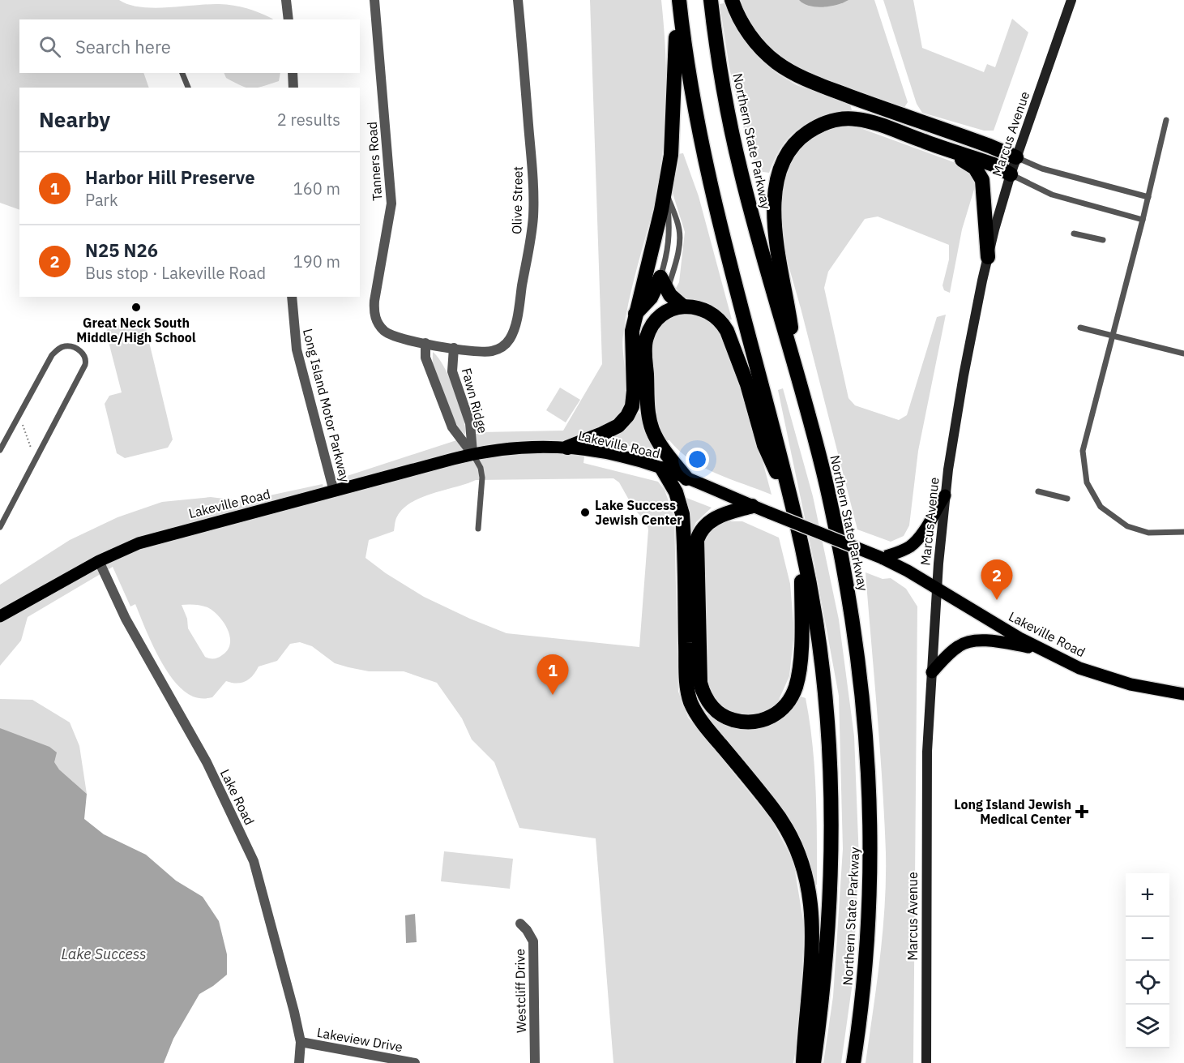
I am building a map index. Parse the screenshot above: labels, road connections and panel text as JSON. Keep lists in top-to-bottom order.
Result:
{
  "streets": {
    "highway": ["Northern State Parkway"],
    "main road": ["Marcus Avenue", "Lakeville Road"],
    "street": [
      "Tanners Road",
      "Olive Street",
      "Fawn Ridge",
      "Long Island Motor Parkway",
      "Lake Road",
      "Westcliff Drive",
      "Lakeview Drive"
    ]
  },
  "crossings": [
    ["Marcus Avenue", "Lakeville Road"],
    ["Tanners Road", "Olive Street"],
    ["Tanners Road", "Fawn Ridge"],
    ["Olive Street", "Fawn Ridge"],
    ["Fawn Ridge", "Lakeville Road"],
    ["Long Island Motor Parkway", "Lakeville Road"],
    ["Lakeville Road", "Lake Road"],
    ["Lake Road", "Lakeview Drive"]
  ],
  "water": ["Lake Success"],
  "places": {
    "other": ["Great Neck South Middle/High School", "Lake Success Jewish Center"],
    "health": ["Long Island Jewish Medical Center"]
  },
  "page": {
    "search": "Search here",
    "heading": ["Nearby", "2 results"],
    "list": [
      {
        "mark": "1",
        "name": "Harbor Hill Preserve",
        "note": "Park",
        "value": "160 m"
      },
      {
        "mark": "2",
        "name": "N25 N26",
        "note": "Bus stop · Lakeville Road",
        "value": "190 m"
      }
    ],
    "pins": ["2", "1"],
    "map_buttons": ["+", "−"]
  }
}
